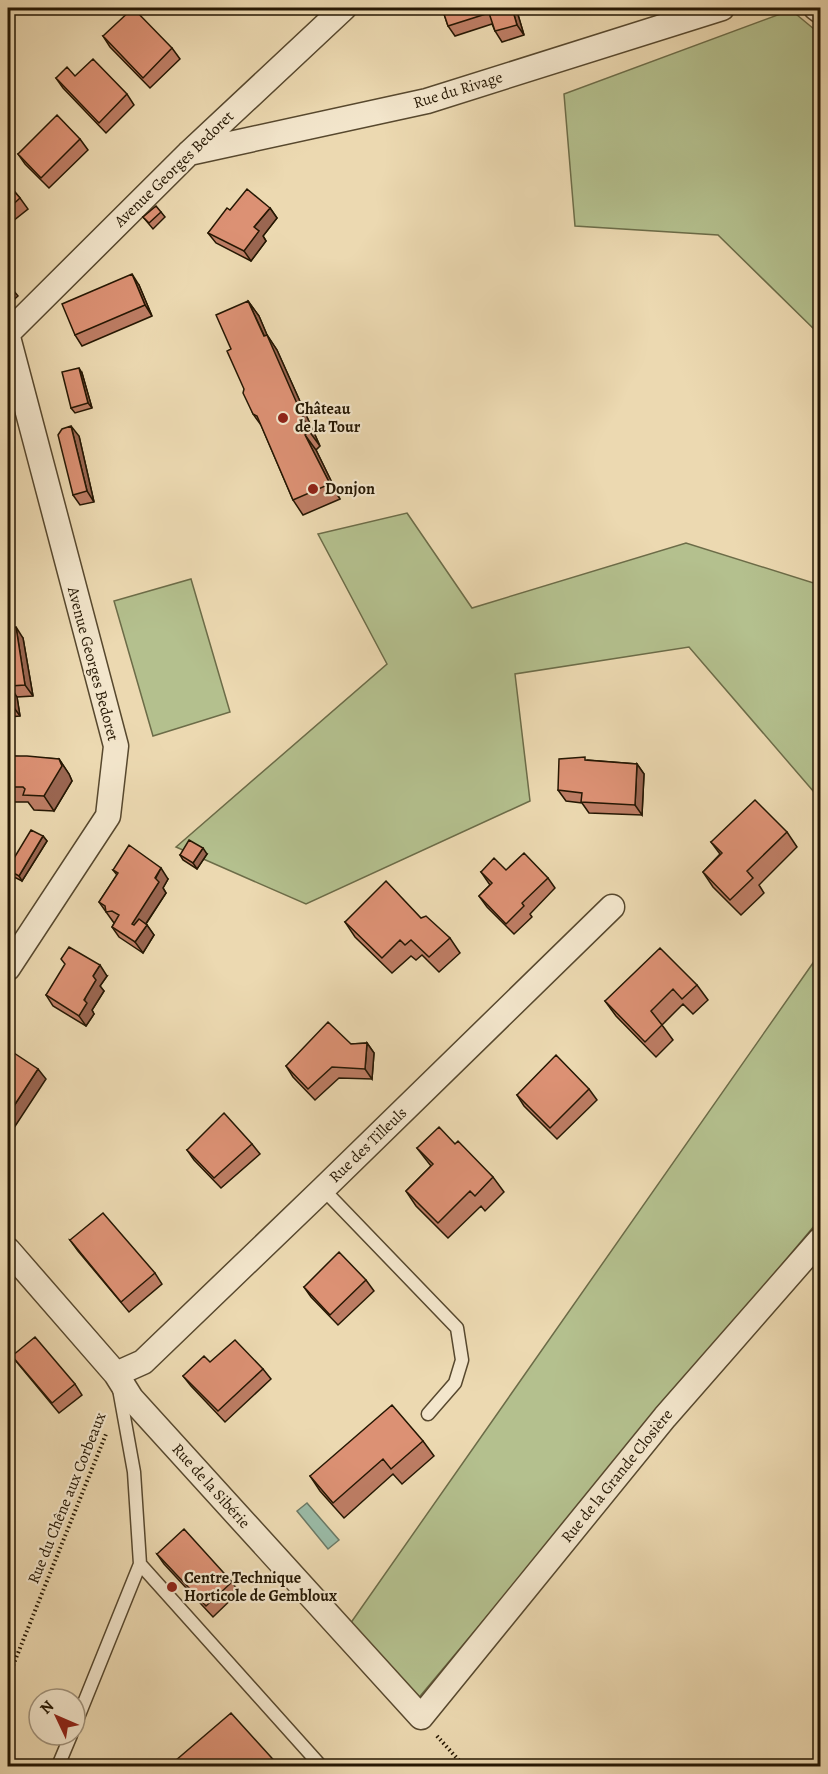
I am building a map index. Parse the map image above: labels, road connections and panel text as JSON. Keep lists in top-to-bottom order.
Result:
{
  "streets": {
    "street": [
      "Rue du Rivage",
      "Avenue Georges Bedoret",
      "Rue des Tilleuls",
      "Rue de la Grande Closière",
      "Rue de la Sibérie"
    ],
    "path": ["Rue du Chêne aux Corbeaux"]
  },
  "crossings": [
    ["Rue du Rivage", "Avenue Georges Bedoret"],
    ["Rue des Tilleuls", "Rue de la Sibérie"],
    ["Rue des Tilleuls", "Rue du Chêne aux Corbeaux"],
    ["Rue de la Grande Closière", "Rue de la Sibérie"],
    ["Rue de la Sibérie", "Rue du Chêne aux Corbeaux"]
  ],
  "places": ["Château de la Tour", "Donjon", "Centre Technique Horticole de Gembloux"],
  "north": "top left"
}
